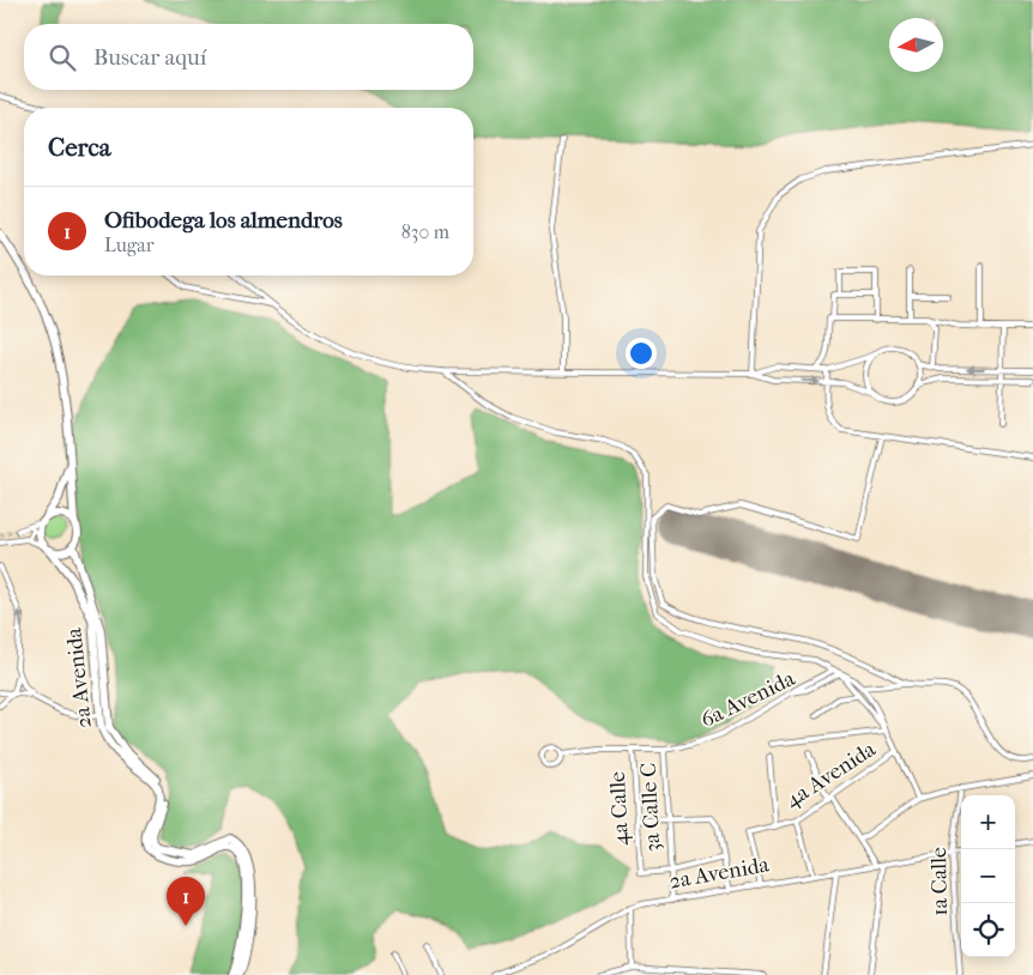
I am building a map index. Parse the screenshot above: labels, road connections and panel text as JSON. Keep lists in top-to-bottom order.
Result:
{
  "streets": {
    "main road": ["2a Avenida"],
    "street": [
      "6a Avenida",
      "4a Avenida",
      "3a Calle C",
      "4a Calle",
      "1a Calle"
    ]
  },
  "crossings": [
    ["2a Avenida", "4a Avenida"],
    ["2a Avenida", "3a Calle C"],
    ["2a Avenida", "1a Calle"],
    ["6a Avenida", "3a Calle C"],
    ["6a Avenida", "4a Calle"],
    ["3a Calle C", "4a Calle"]
  ],
  "north": "left",
  "page": {
    "search": "Buscar aquí",
    "heading": "Cerca",
    "list": [
      {
        "mark": "1",
        "name": "Ofibodega los almendros",
        "note": "Lugar",
        "value": "830 m"
      }
    ],
    "map_buttons": ["+", "−"],
    "pins": "1"
  }
}
